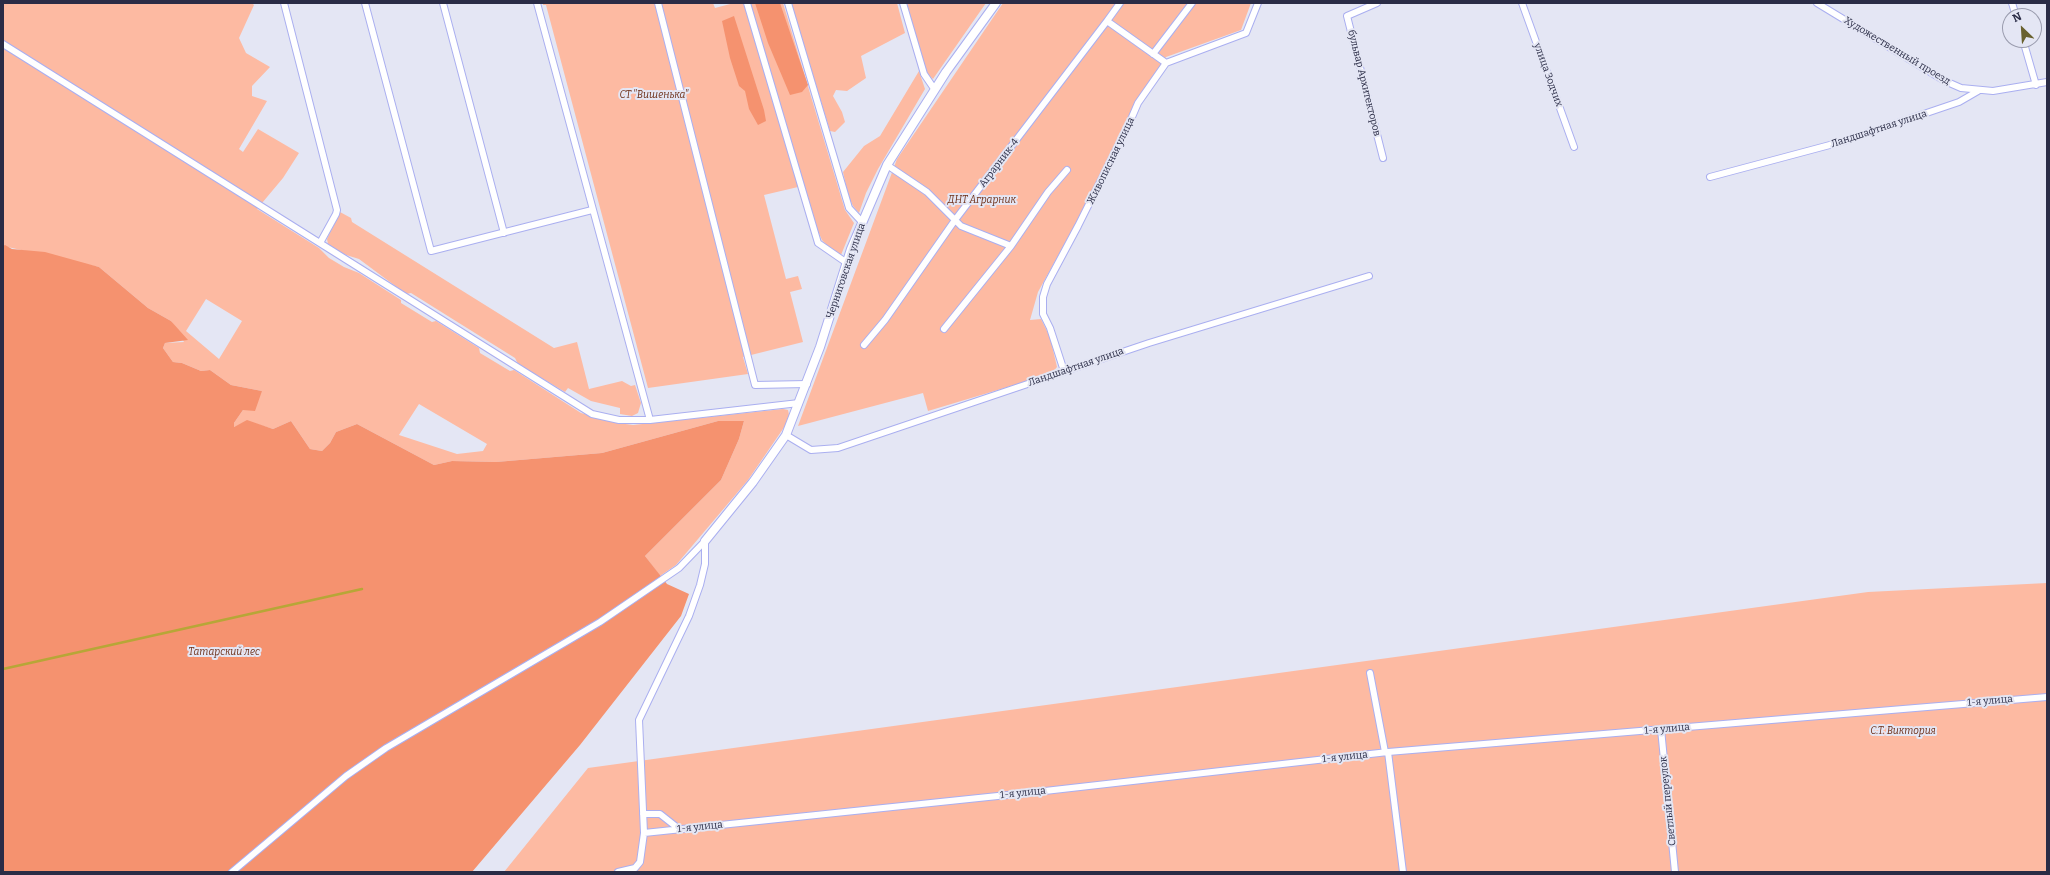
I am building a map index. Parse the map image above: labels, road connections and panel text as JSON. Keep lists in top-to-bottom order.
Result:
{
  "streets": {
    "street": [
      "Художественный проезд",
      "улица Зодчих",
      "бульвар Архитекторов",
      "Ландшафтная улица",
      "Живописная улица",
      "Аграрник-4",
      "Черниговская улица",
      "1-я улица",
      "Светлый переулок"
    ]
  },
  "crossings": [
    ["Художественный проезд", "Ландшафтная улица"],
    ["Ландшафтная улица", "Живописная улица"],
    ["Ландшафтная улица", "Черниговская улица"],
    ["1-я улица", "Светлый переулок"]
  ],
  "parks": [
    "СТ \"Вишенька\"",
    "ДНТ Аграрник",
    "Татарский лес",
    "С.Т. Виктория"
  ],
  "north": "top left"
}
